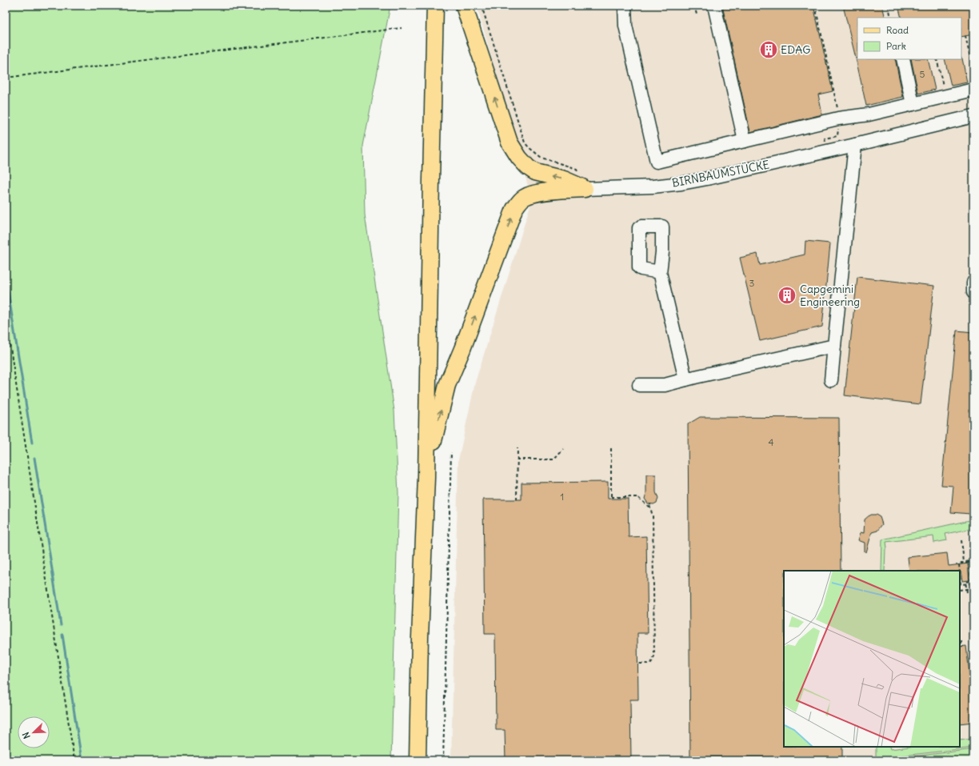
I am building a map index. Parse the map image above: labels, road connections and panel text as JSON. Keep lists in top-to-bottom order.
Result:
{
  "streets": {
    "street": ["BIRNBAUMSTÜCKE"]
  },
  "places": {
    "building": ["EDAG", "Capgemini Engineering"]
  },
  "house_numbers": [
    "5",
    "3",
    "4",
    "1"
  ],
  "legend": ["Road", "Park"],
  "north": "bottom left"
}
